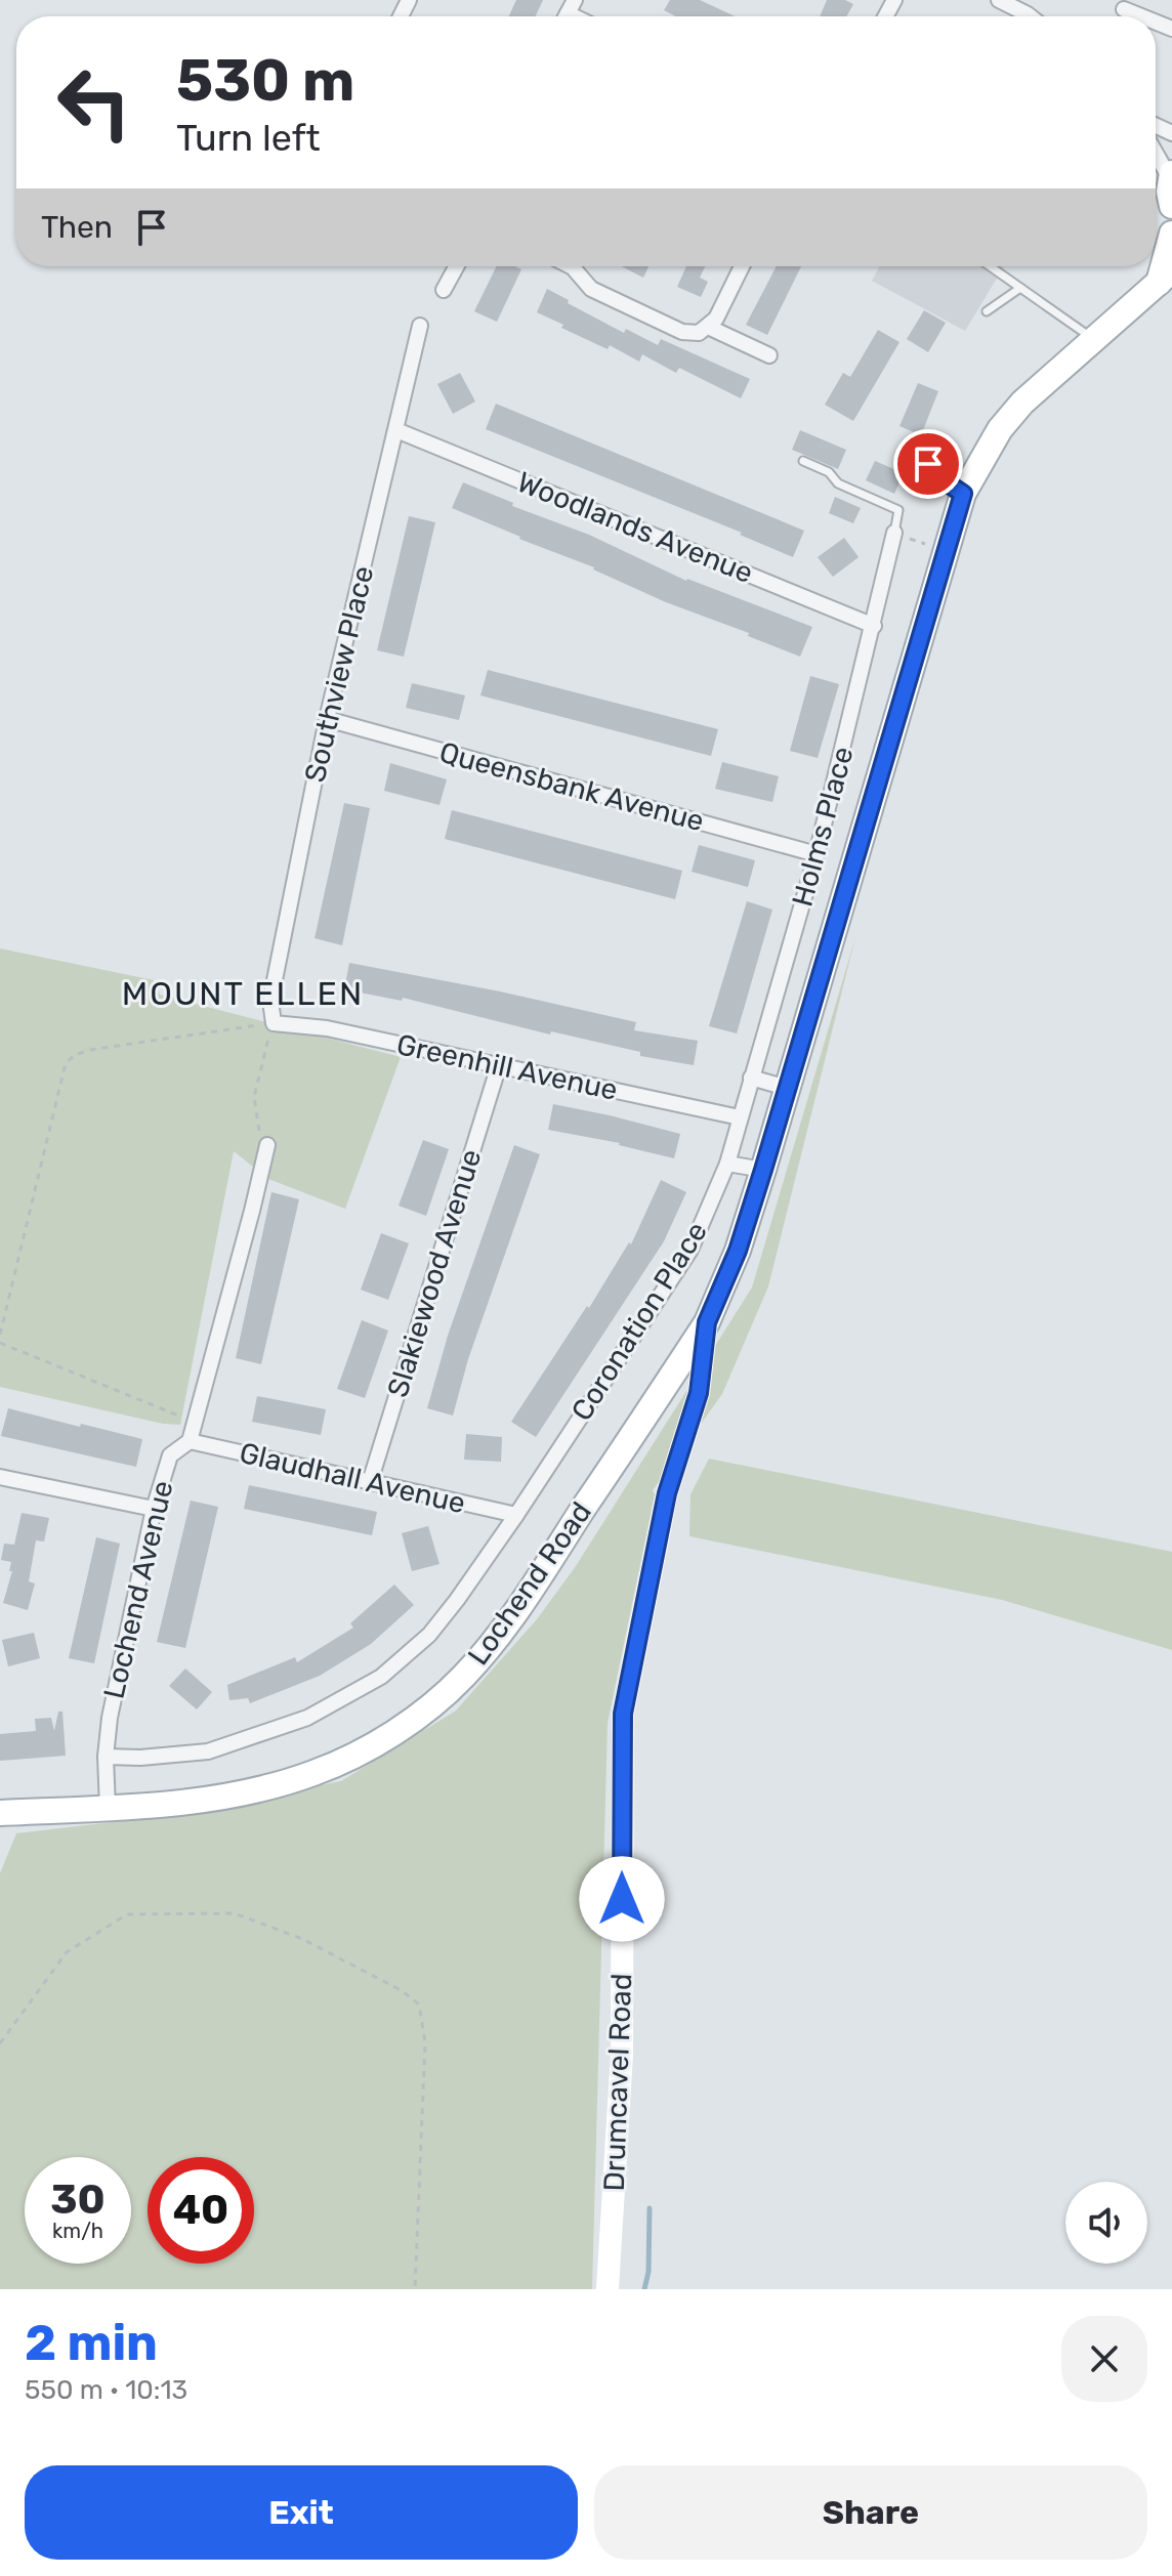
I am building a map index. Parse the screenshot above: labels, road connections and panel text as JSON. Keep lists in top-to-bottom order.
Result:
{
  "streets": {
    "main road": ["Lochend Road", "Drumcavel Road"],
    "street": [
      "Woodlands Avenue",
      "Southview Place",
      "Queensbank Avenue",
      "Holms Place",
      "Greenhill Avenue",
      "Slakiewood Avenue",
      "Coronation Place",
      "Glaudhall Avenue",
      "Lochend Avenue"
    ]
  },
  "crossings": [
    ["Woodlands Avenue", "Southview Place"],
    ["Woodlands Avenue", "Holms Place"],
    ["Southview Place", "Queensbank Avenue"],
    ["Southview Place", "Greenhill Avenue"],
    ["Queensbank Avenue", "Holms Place"],
    ["Holms Place", "Greenhill Avenue"],
    ["Holms Place", "Coronation Place"],
    ["Greenhill Avenue", "Slakiewood Avenue"],
    ["Greenhill Avenue", "Coronation Place"],
    ["Slakiewood Avenue", "Glaudhall Avenue"],
    ["Coronation Place", "Glaudhall Avenue"],
    ["Coronation Place", "Lochend Avenue"],
    ["Glaudhall Avenue", "Lochend Avenue"],
    ["Lochend Road", "Lochend Avenue"],
    ["Lochend Road", "Drumcavel Road"]
  ],
  "districts": ["MOUNT ELLEN"],
  "page": {
    "turn": ["530 m", "Turn left"],
    "then": "Then",
    "speed": "30 km/h",
    "limit": "40",
    "heading": ["2 min", "550 m · 10:13"],
    "buttons": ["Exit", "Share"]
  }
}
